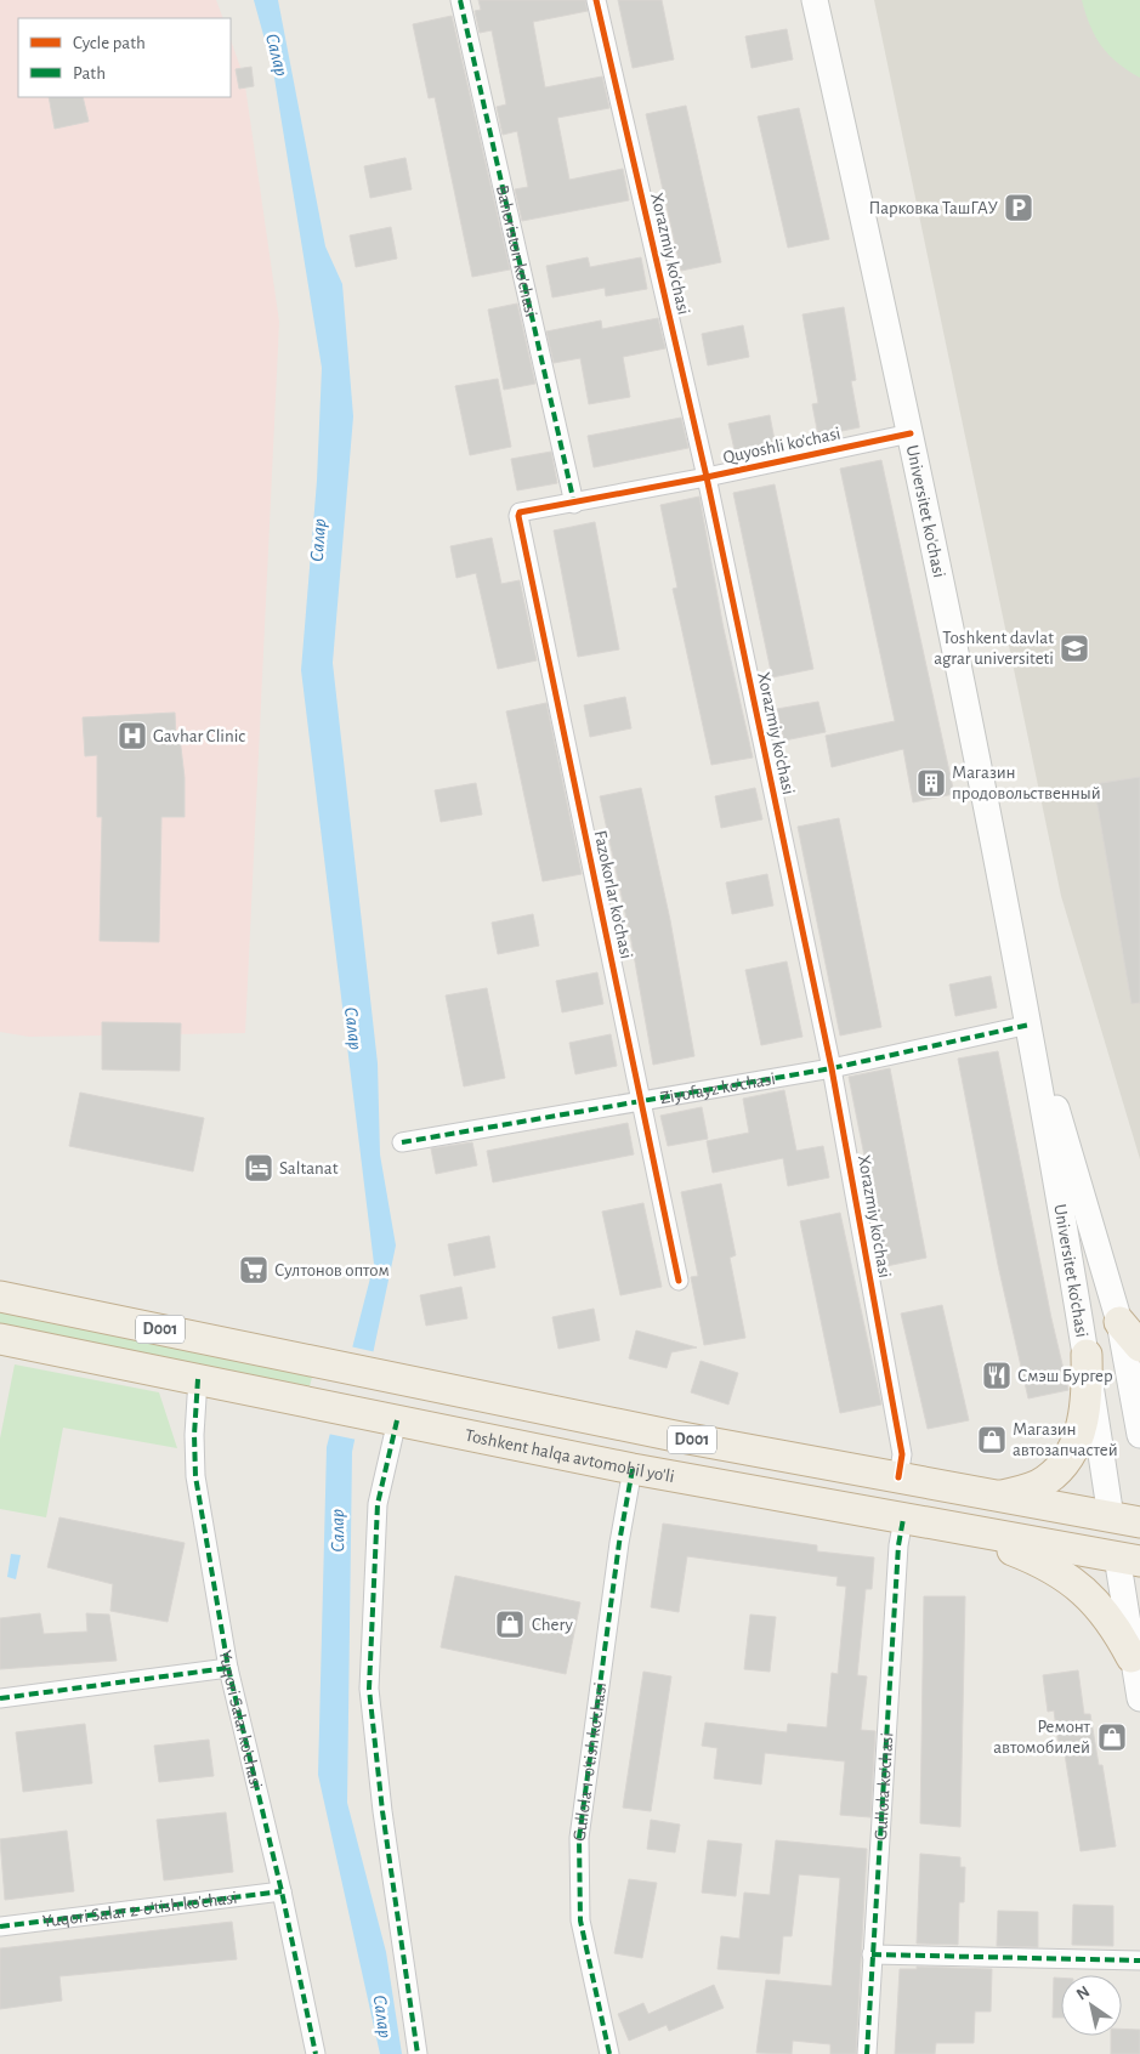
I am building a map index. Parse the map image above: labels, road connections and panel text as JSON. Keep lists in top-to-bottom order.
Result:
{
  "streets": {
    "highway": ["D001", "Toshkent halqa avtomobil yo'li"],
    "main road": ["Universitet ko'chasi"],
    "street": [
      "Bahoriston ko'chasi",
      "Xorazmiy ko'chasi",
      "Quyoshli ko'chasi",
      "Fazokorlar ko'chasi",
      "Ziyofayz ko'chasi",
      "Yuqori Salar ko'chasi",
      "Gullola 1-o'tish ko'chasi",
      "Gullola ko'chasi",
      "Yuqori Salar 2-o'tish ko'chasi"
    ]
  },
  "crossings": [
    ["Bahoriston ko'chasi", "Quyoshli ko'chasi"],
    ["Xorazmiy ko'chasi", "Quyoshli ko'chasi"],
    ["Xorazmiy ko'chasi", "Ziyofayz ko'chasi"],
    ["Xorazmiy ko'chasi", "D001"],
    ["Quyoshli ko'chasi", "Universitet ko'chasi"],
    ["Quyoshli ko'chasi", "Fazokorlar ko'chasi"],
    ["Universitet ko'chasi", "Ziyofayz ko'chasi"],
    ["Universitet ko'chasi", "D001"],
    ["Fazokorlar ko'chasi", "Ziyofayz ko'chasi"],
    ["Toshkent halqa avtomobil yo'li", "Yuqori Salar ko'chasi"],
    ["Toshkent halqa avtomobil yo'li", "Gullola 1-o'tish ko'chasi"],
    ["Toshkent halqa avtomobil yo'li", "Gullola ko'chasi"],
    ["Yuqori Salar ko'chasi", "Yuqori Salar 2-o'tish ko'chasi"]
  ],
  "water": ["Салар"],
  "places": {
    "parking": ["Парковка ТашГАУ"],
    "school or university": ["Toshkent davlat agrar universiteti"],
    "hospital": ["Gavhar Clinic"],
    "building": ["Магазин продовольственный"],
    "hotel": ["Saltanat"],
    "supermarket": ["Султонов оптом"],
    "restaurant": ["Смэш Бургер"],
    "shop": ["Магазин автозапчастей", "Chery", "Ремонт автомобилей"]
  },
  "legend": ["Cycle path", "Path"],
  "north": "top left"
}
